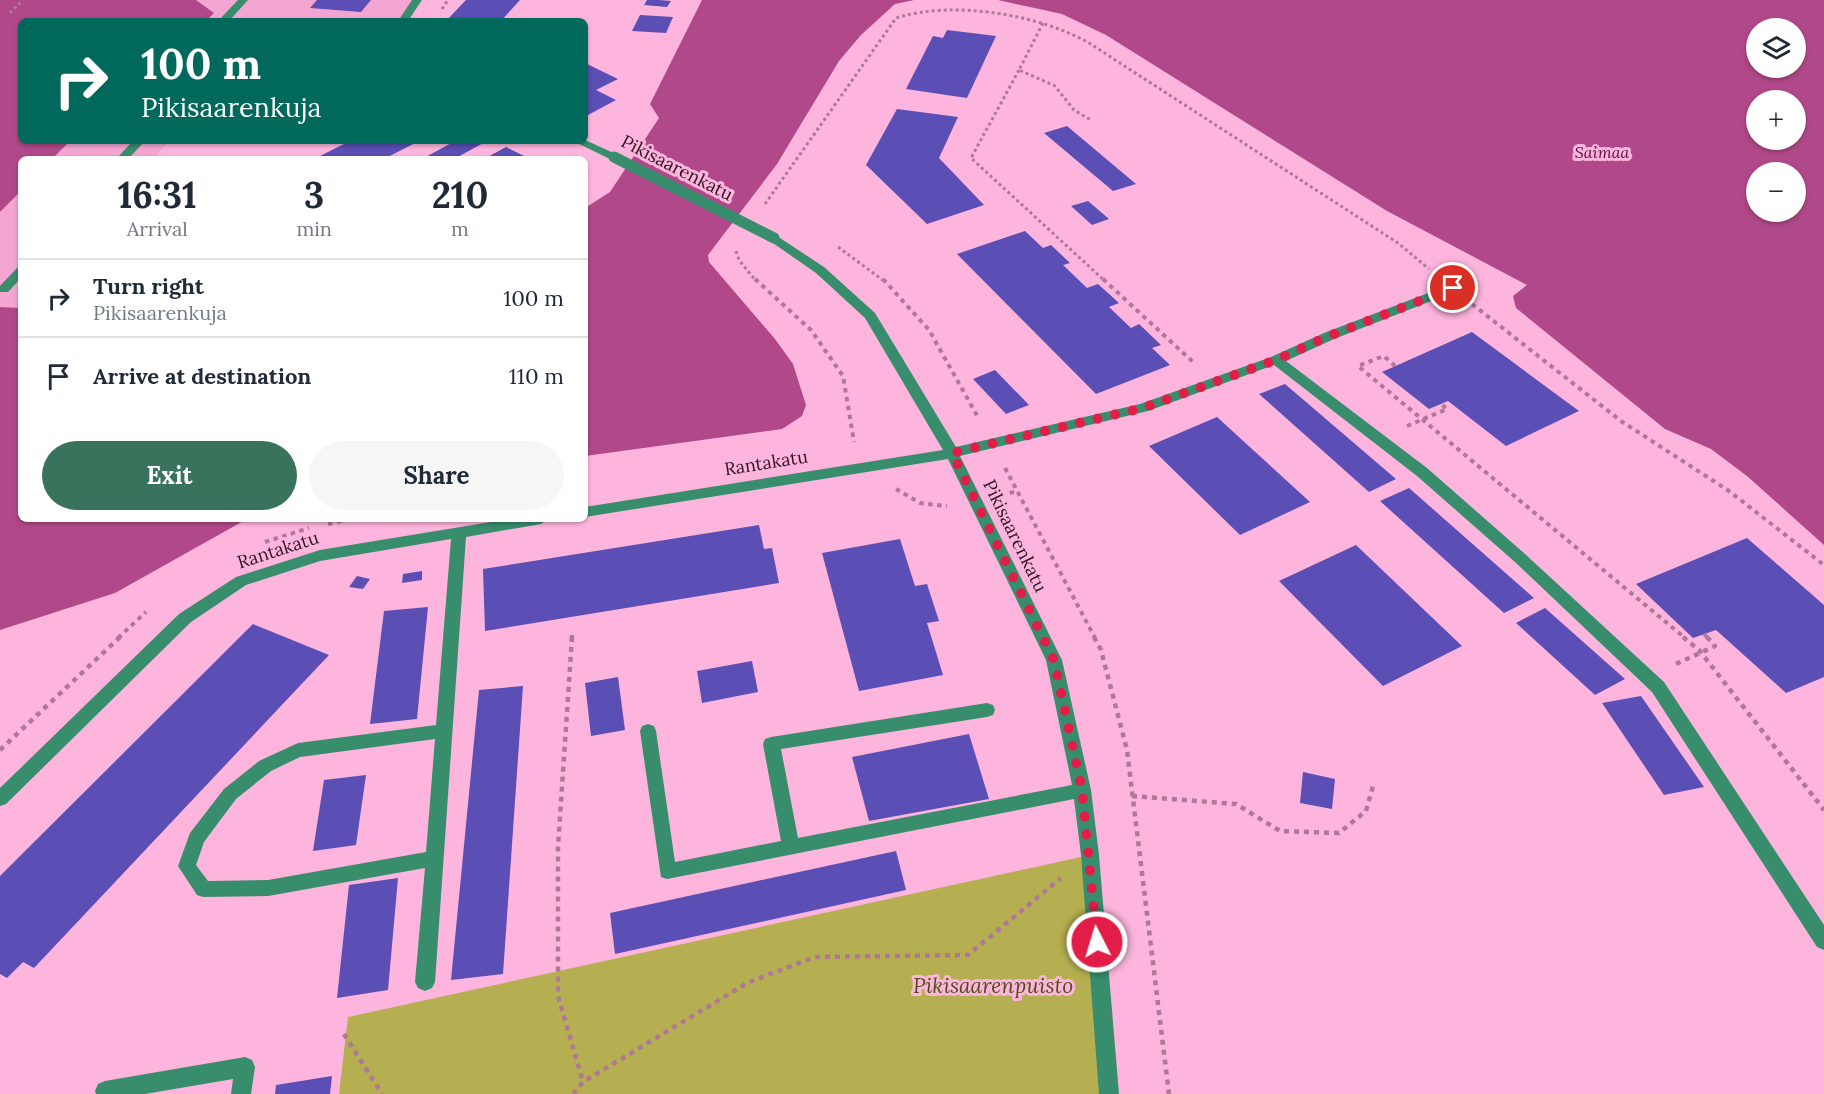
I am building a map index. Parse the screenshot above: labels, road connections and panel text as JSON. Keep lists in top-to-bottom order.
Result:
{
  "streets": {
    "street": ["Pikisaarenkatu", "Rantakatu"]
  },
  "crossings": [
    ["Pikisaarenkatu", "Rantakatu"]
  ],
  "water": ["Saimaa"],
  "parks": ["Pikisaarenpuisto"],
  "page": {
    "map_buttons": ["+", "−"],
    "turn": ["100 m", "Pikisaarenkuja"],
    "eta": [
      "16:31",
      "Arrival",
      "3",
      "min",
      "210",
      "m"
    ],
    "list": [
      {
        "name": "Turn right",
        "note": "Pikisaarenkuja",
        "value": "100 m"
      },
      {
        "name": "Arrive at destination",
        "value": "110 m"
      }
    ],
    "buttons": ["Exit", "Share"]
  }
}
